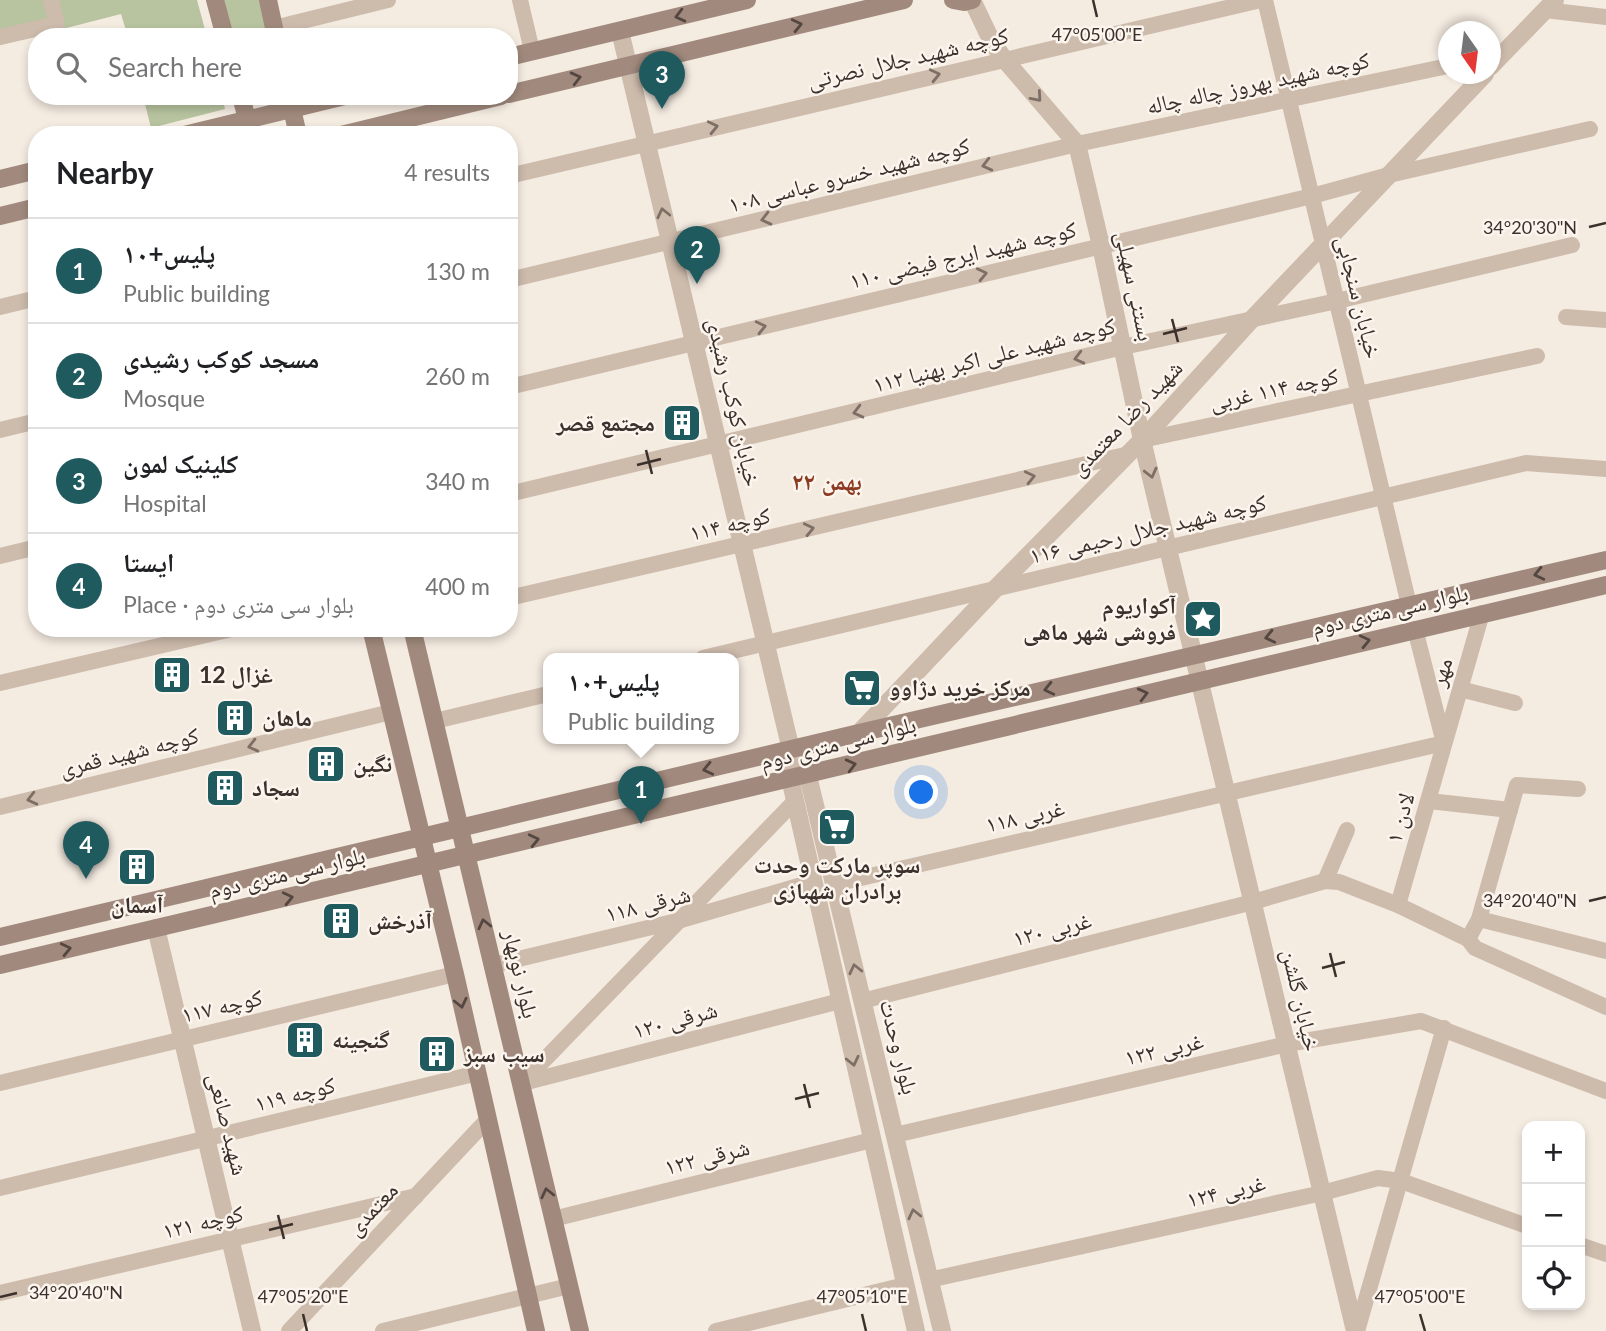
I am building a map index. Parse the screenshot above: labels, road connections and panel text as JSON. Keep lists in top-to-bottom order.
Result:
{
  "streets": {
    "main road": ["بلوار سی متری دوم", "بلوار نوبهار"],
    "street": [
      "کوچه شهید جلال نصرتی",
      "کوچه شهید بهروز چاله چاله",
      "کوچه شهید خسرو عباسی ۱۰۸",
      "کوچه شهید ایرج فیضی ۱۱۰",
      "بستنی سهیلی",
      "خیابان سنجابی",
      "کوچه شهید علی اکبر بهنیا ۱۱۲",
      "کوچه ۱۱۴ غربی",
      "خیابان کوکب رشیدی",
      "شهید رضا معتمدی",
      "کوچه ۱۱۴",
      "کوچه شهید جلال رحیمی ۱۱۶",
      "مهر",
      "کوچه شهید قمری",
      "۱۱۸ غربی",
      "لادن ۱",
      "۱۱۸ شرقی",
      "۱۲۰ غربی",
      "خیابان گلشن",
      "کوچه ۱۱۷",
      "۱۲۰ شرقی",
      "بلوار وحدت",
      "۱۲۲ غربی",
      "کوچه ۱۱۹",
      "شهید صانعی",
      "۱۲۲ شرقی",
      "۱۲۴ غربی",
      "معتمدی",
      "کوچه ۱۲۱"
    ]
  },
  "crossings": [
    ["کوچه شهید جلال نصرتی", "بستنی سهیلی"],
    ["کوچه شهید جلال نصرتی", "خیابان سنجابی"],
    ["کوچه شهید جلال نصرتی", "خیابان کوکب رشیدی"],
    ["کوچه شهید بهروز چاله چاله", "کوچه شهید خسرو عباسی ۱۰۸"],
    ["کوچه شهید بهروز چاله چاله", "بستنی سهیلی"],
    ["کوچه شهید بهروز چاله چاله", "خیابان سنجابی"],
    ["کوچه شهید خسرو عباسی ۱۰۸", "بستنی سهیلی"],
    ["کوچه شهید خسرو عباسی ۱۰۸", "خیابان کوکب رشیدی"],
    ["کوچه شهید ایرج فیضی ۱۱۰", "بستنی سهیلی"],
    ["کوچه شهید ایرج فیضی ۱۱۰", "خیابان سنجابی"],
    ["کوچه شهید ایرج فیضی ۱۱۰", "خیابان کوکب رشیدی"],
    ["کوچه شهید ایرج فیضی ۱۱۰", "شهید رضا معتمدی"],
    ["بستنی سهیلی", "کوچه شهید علی اکبر بهنیا ۱۱۲"],
    ["بستنی سهیلی", "کوچه ۱۱۴ غربی"],
    ["بستنی سهیلی", "شهید رضا معتمدی"],
    ["بستنی سهیلی", "کوچه شهید جلال رحیمی ۱۱۶"],
    ["بستنی سهیلی", "بلوار سی متری دوم"],
    ["بستنی سهیلی", "خیابان گلشن"],
    ["خیابان سنجابی", "کوچه شهید علی اکبر بهنیا ۱۱۲"],
    ["خیابان سنجابی", "کوچه ۱۱۴ غربی"],
    ["خیابان سنجابی", "شهید رضا معتمدی"],
    ["خیابان سنجابی", "کوچه شهید جلال رحیمی ۱۱۶"],
    ["خیابان سنجابی", "بلوار سی متری دوم"],
    ["کوچه شهید علی اکبر بهنیا ۱۱۲", "خیابان کوکب رشیدی"],
    ["کوچه شهید علی اکبر بهنیا ۱۱۲", "شهید رضا معتمدی"],
    ["کوچه ۱۱۴ غربی", "شهید رضا معتمدی"],
    ["خیابان کوکب رشیدی", "کوچه ۱۱۴"],
    ["خیابان کوکب رشیدی", "کوچه شهید جلال رحیمی ۱۱۶"],
    ["خیابان کوکب رشیدی", "بلوار سی متری دوم"],
    ["خیابان کوکب رشیدی", "بلوار وحدت"],
    ["شهید رضا معتمدی", "کوچه ۱۱۴"],
    ["شهید رضا معتمدی", "کوچه شهید جلال رحیمی ۱۱۶"],
    ["شهید رضا معتمدی", "بلوار سی متری دوم"],
    ["بلوار سی متری دوم", "مهر"],
    ["بلوار سی متری دوم", "بلوار نوبهار"],
    ["بلوار سی متری دوم", "خیابان گلشن"],
    ["بلوار سی متری دوم", "بلوار وحدت"],
    ["بلوار سی متری دوم", "شهید صانعی"],
    ["مهر", "۱۱۸ غربی"],
    ["مهر", "لادن ۱"],
    ["۱۱۸ غربی", "لادن ۱"],
    ["۱۱۸ غربی", "خیابان گلشن"],
    ["۱۱۸ غربی", "بلوار وحدت"],
    ["۱۱۸ شرقی", "بلوار نوبهار"],
    ["۱۱۸ شرقی", "بلوار وحدت"],
    ["۱۲۰ غربی", "خیابان گلشن"],
    ["۱۲۰ غربی", "بلوار وحدت"],
    ["بلوار نوبهار", "۱۲۰ شرقی"],
    ["بلوار نوبهار", "۱۲۲ شرقی"],
    ["خیابان گلشن", "۱۲۲ غربی"],
    ["خیابان گلشن", "۱۲۴ غربی"],
    ["کوچه ۱۱۷", "شهید صانعی"],
    ["۱۲۰ شرقی", "بلوار وحدت"],
    ["بلوار وحدت", "۱۲۲ غربی"],
    ["بلوار وحدت", "۱۲۲ شرقی"],
    ["بلوار وحدت", "۱۲۴ غربی"],
    ["کوچه ۱۱۹", "شهید صانعی"],
    ["شهید صانعی", "کوچه ۱۲۱"],
    ["معتمدی", "کوچه ۱۲۱"]
  ],
  "one_way": [
    "کوچه شهید جلال نصرتی",
    "کوچه شهید خسرو عباسی ۱۰۸",
    "کوچه شهید ایرج فیضی ۱۱۰",
    "کوچه شهید علی اکبر بهنیا ۱۱۲",
    "کوچه ۱۱۴"
  ],
  "districts": ["۲۲ بهمن"],
  "places": {
    "building": [
      "مجتمع قصر",
      "غزال 12",
      "ماهان",
      "نگین",
      "سجاد",
      "آسمان",
      "آذرخش",
      "گنجینه",
      "سیب سبز"
    ],
    "place": ["آکواریوم فروشی شهر ماهی"],
    "supermarket": ["مرکز خرید دژاوو", "سوپر مارکت وحدت برادران شهبازی"]
  },
  "north": "bottom",
  "page": {
    "search": "Search here",
    "pins": [
      "3",
      "2",
      "1",
      "4"
    ],
    "heading": ["Nearby", "4 results"],
    "list": [
      {
        "mark": "1",
        "name": "پلیس+۱۰",
        "note": "Public building",
        "value": "130 m"
      },
      {
        "mark": "2",
        "name": "مسجد کوکب رشیدی",
        "note": "Mosque",
        "value": "260 m"
      },
      {
        "mark": "3",
        "name": "کلینیک لمون",
        "note": "Hospital",
        "value": "340 m"
      },
      {
        "mark": "4",
        "name": "ایستا",
        "note": "Place · بلوار سی متری دوم",
        "value": "400 m"
      }
    ],
    "popup": ["پلیس+۱۰", "Public building"],
    "map_buttons": ["+", "−"]
  },
  "coordinates": [
    "47°05'00\"E",
    "34°20'30\"N",
    "34°20'40\"N",
    "47°05'20\"E",
    "47°05'10\"E"
  ]
}
